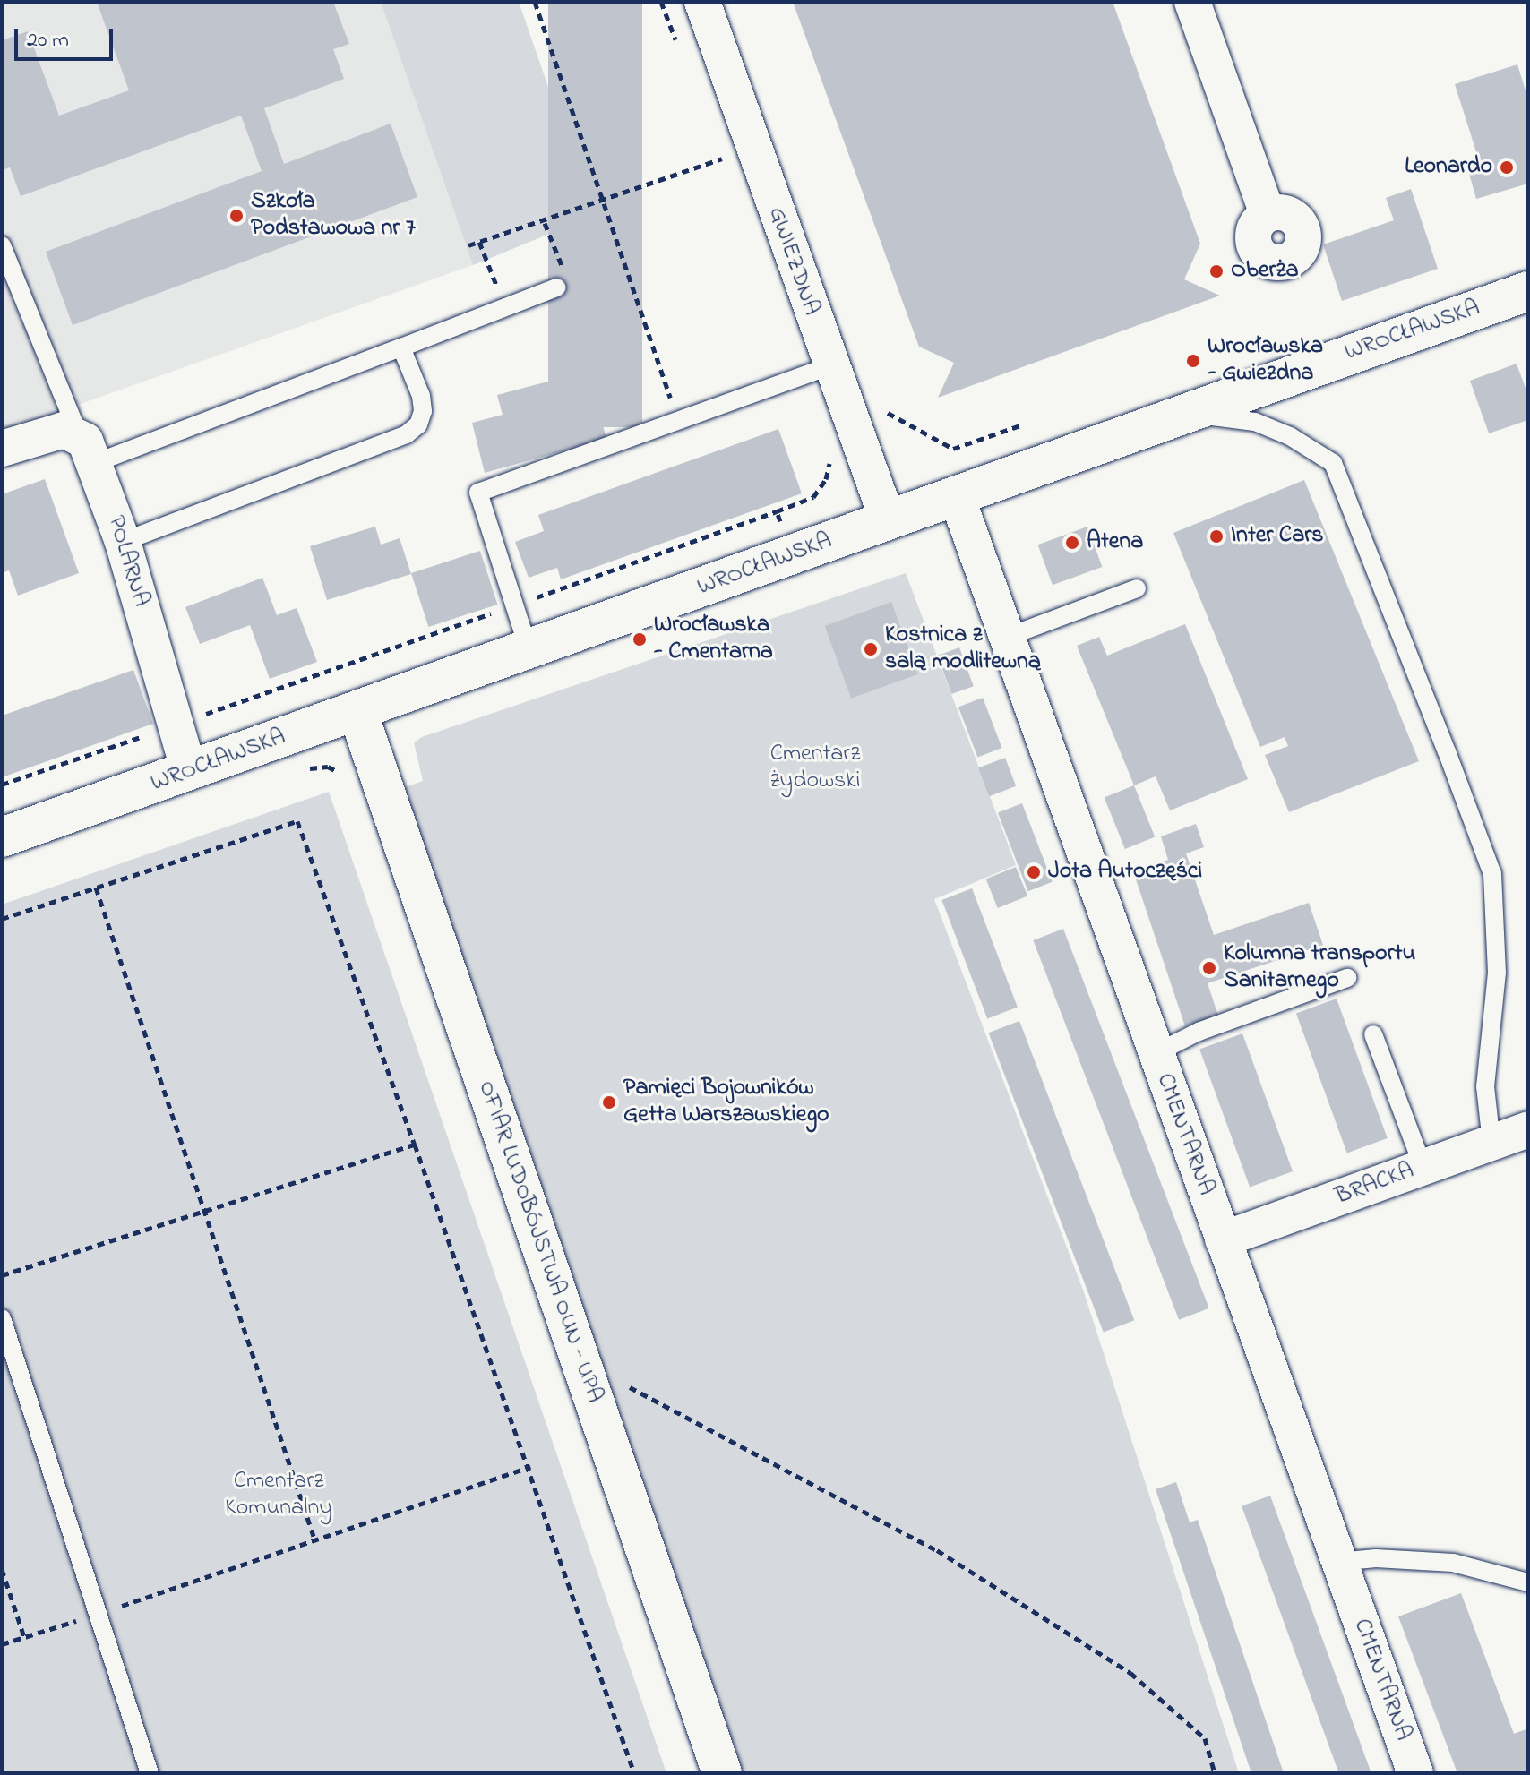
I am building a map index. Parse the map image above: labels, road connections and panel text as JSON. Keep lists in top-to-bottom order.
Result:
{
  "streets": {
    "main road": ["WROCŁAWSKA", "OFIAR LUDOBÓJSTWA OUN - UPA"],
    "street": [
      "GWIEZDNA",
      "POLARNA",
      "CMENTARNA",
      "BRACKA"
    ]
  },
  "crossings": [
    ["GWIEZDNA", "WROCŁAWSKA"],
    ["WROCŁAWSKA", "POLARNA"],
    ["WROCŁAWSKA", "CMENTARNA"],
    ["WROCŁAWSKA", "OFIAR LUDOBÓJSTWA OUN - UPA"],
    ["CMENTARNA", "BRACKA"]
  ],
  "parks": ["Cmentarz żydowski", "Cmentarz Komunalny"],
  "places": [
    "Leonardo",
    "Szkoła Podstawowa nr 7",
    "Oberża",
    "Wrocławska - Gwiezdna",
    "Inter Cars",
    "Atena",
    "Wrocławska - Cmentarna",
    "Kostnica z salą modlitewną",
    "Jota Autoczęści",
    "Kolumna transportu Sanitarnego",
    "Pamięci Bojowników Getta Warszawskiego"
  ],
  "scale_bar": "20 m"
}
